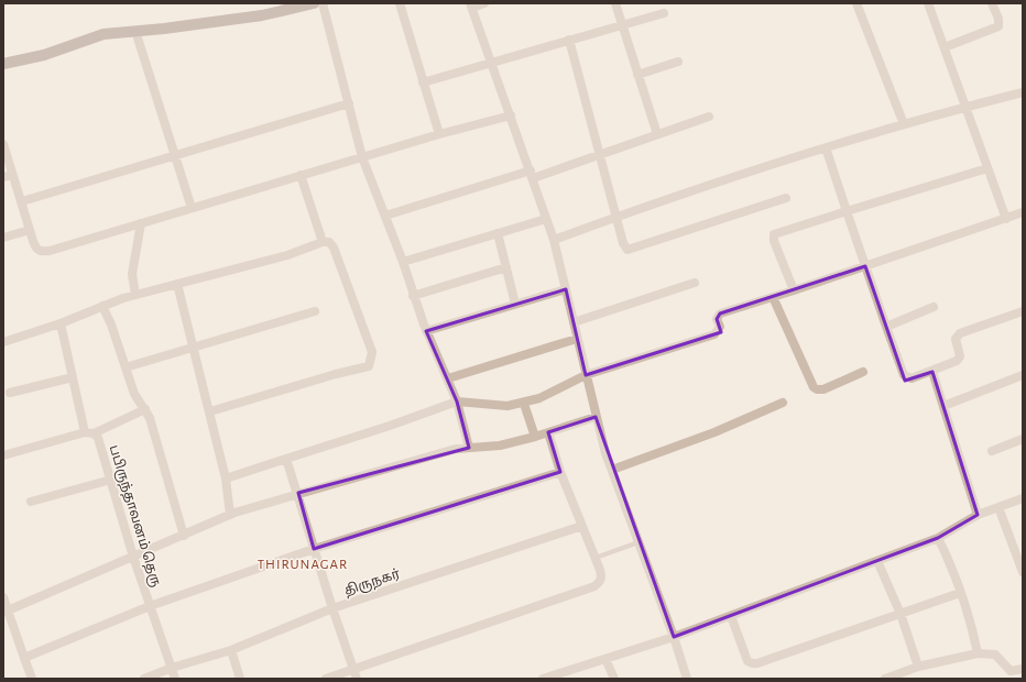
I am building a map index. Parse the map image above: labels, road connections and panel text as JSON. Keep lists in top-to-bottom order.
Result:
{
  "streets": {
    "street": ["பபிருந்தாவனம் தெரு", "திருநகர்"]
  },
  "crossings": [
    ["பபிருந்தாவனம் தெரு", "திருநகர்"]
  ],
  "districts": ["THIRUNAGAR"]
}
